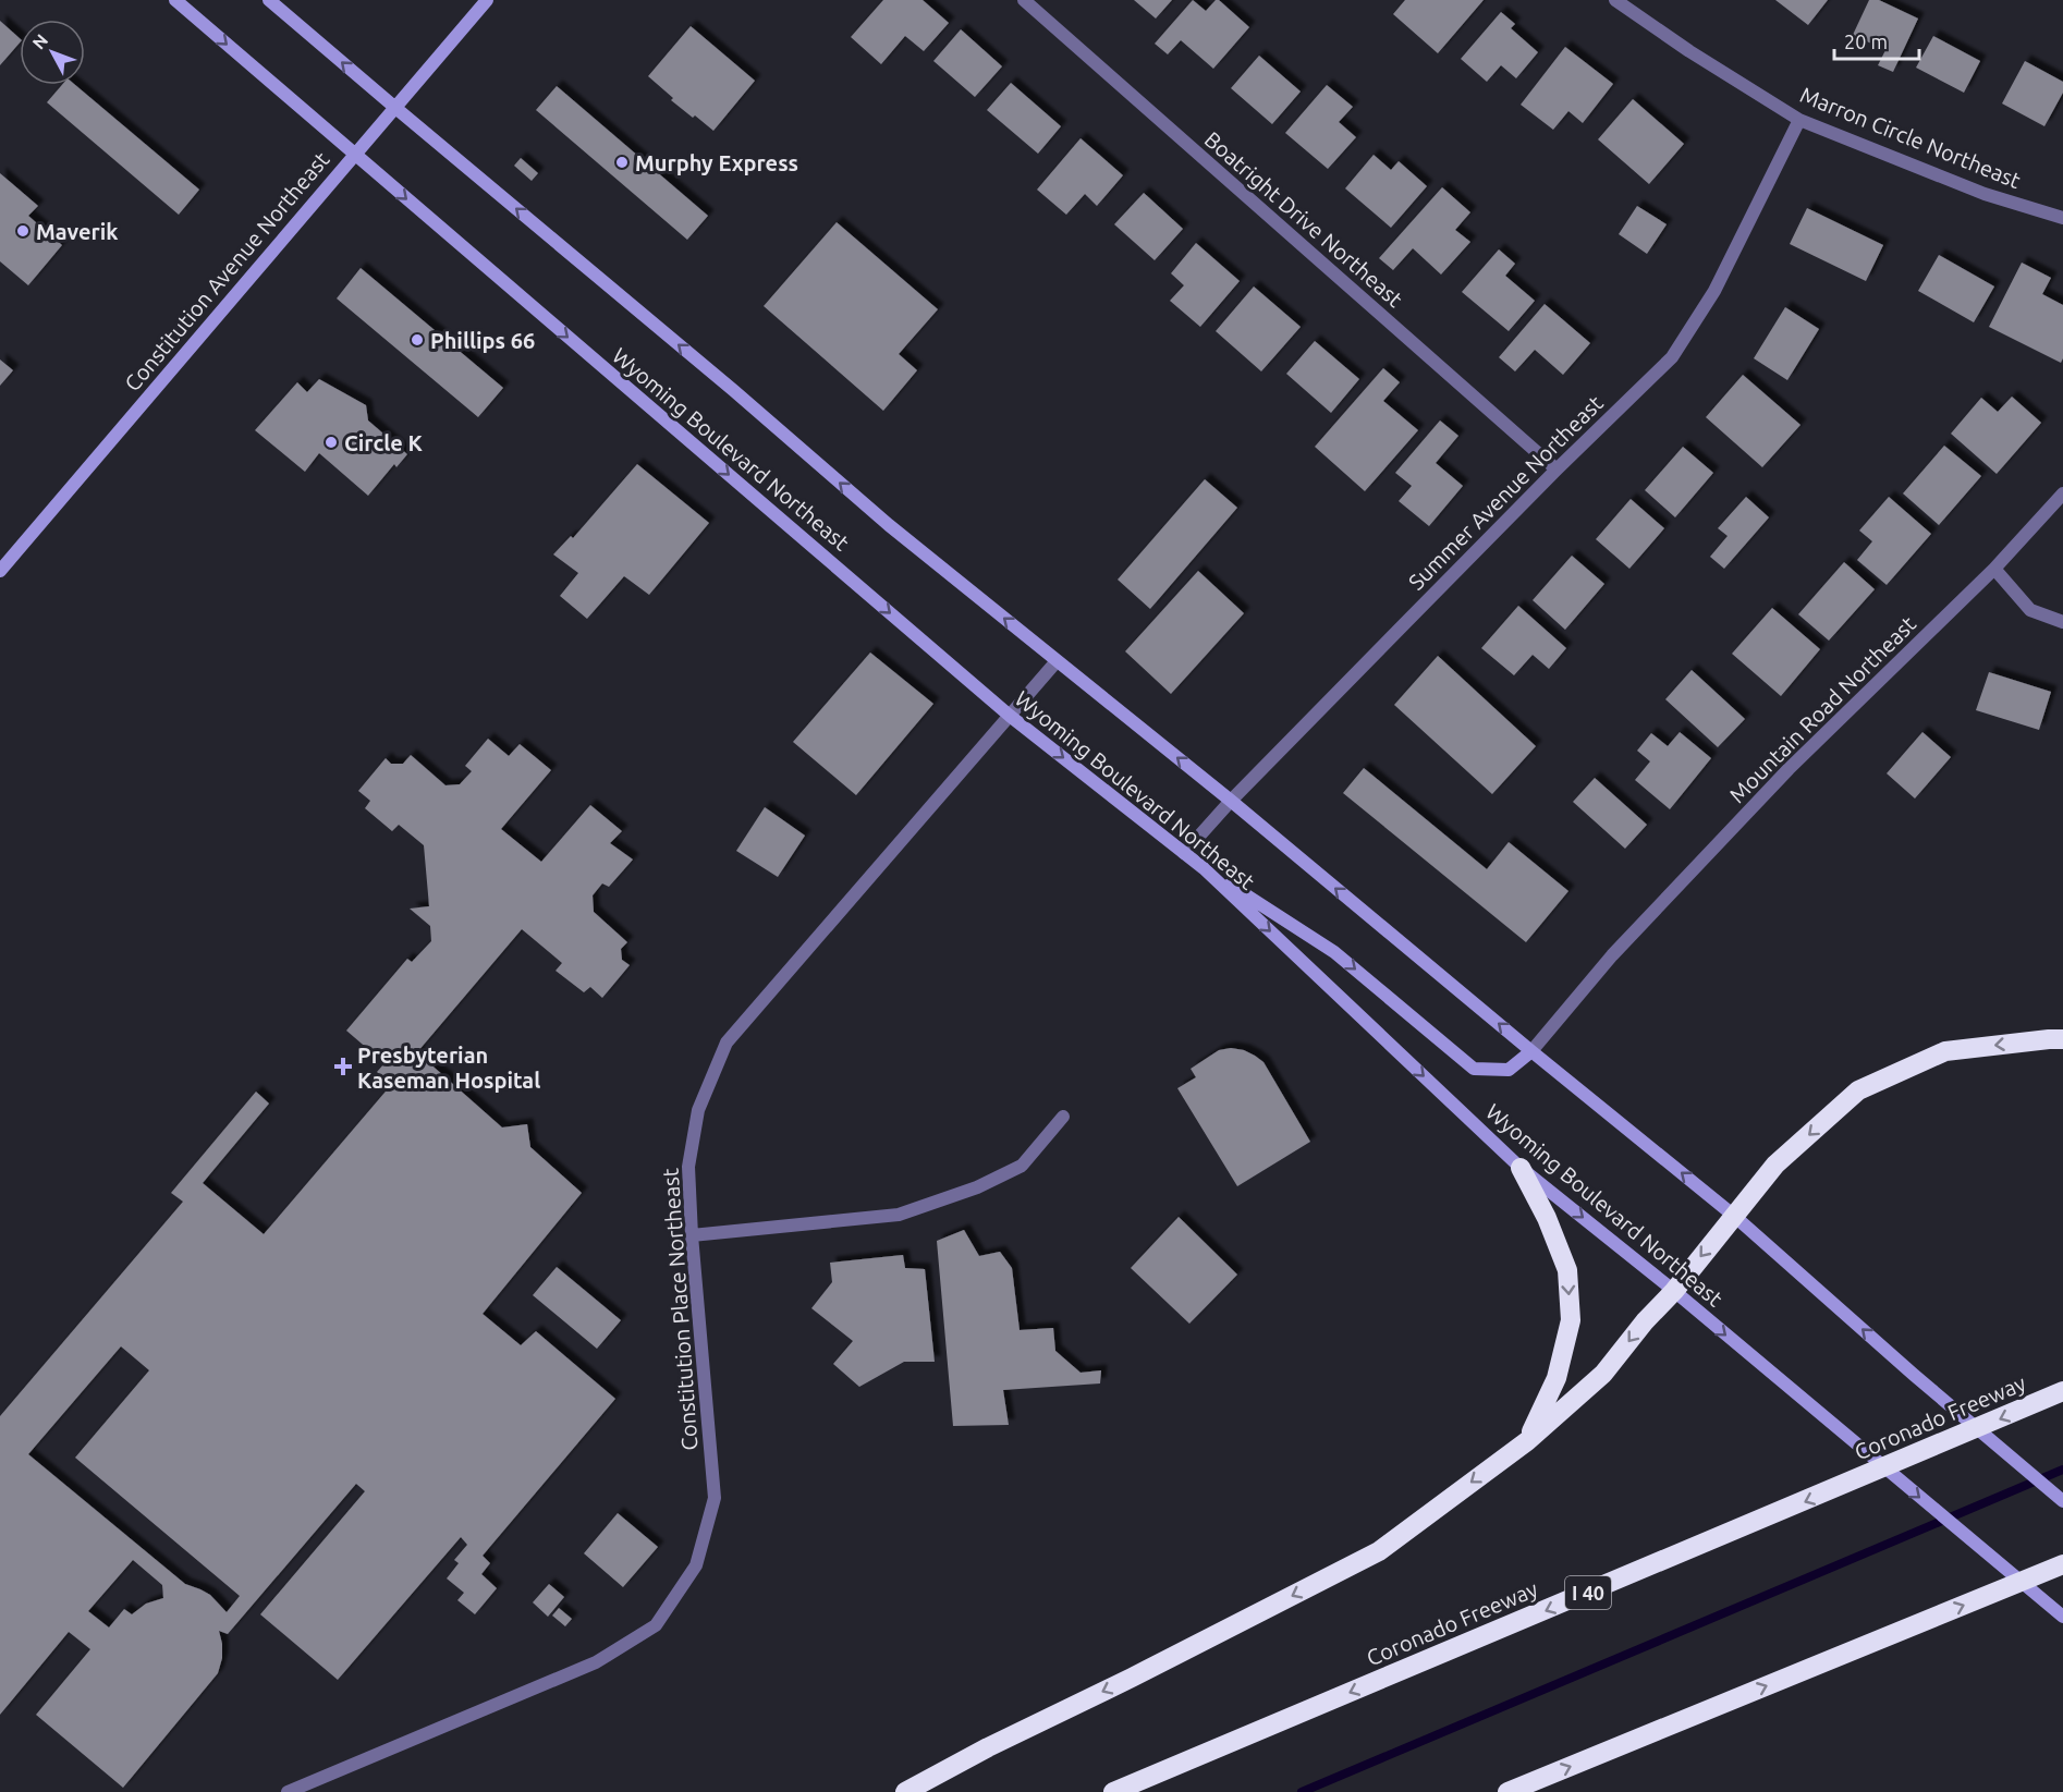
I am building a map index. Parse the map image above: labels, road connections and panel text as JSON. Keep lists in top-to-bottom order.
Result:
{
  "streets": {
    "highway": ["Coronado Freeway", "I 40"],
    "main road": ["Constitution Avenue Northeast", "Wyoming Boulevard Northeast"],
    "street": [
      "Marron Circle Northeast",
      "Boatright Drive Northeast",
      "Summer Avenue Northeast",
      "Mountain Road Northeast",
      "Constitution Place Northeast"
    ]
  },
  "crossings": [
    ["Marron Circle Northeast", "Summer Avenue Northeast"],
    ["Boatright Drive Northeast", "Summer Avenue Northeast"],
    ["Constitution Avenue Northeast", "Wyoming Boulevard Northeast"],
    ["Wyoming Boulevard Northeast", "Summer Avenue Northeast"],
    ["Wyoming Boulevard Northeast", "Mountain Road Northeast"],
    ["Wyoming Boulevard Northeast", "Constitution Place Northeast"]
  ],
  "places": {
    "other": [
      "Murphy Express",
      "Maverik",
      "Phillips 66",
      "Circle K"
    ],
    "health": ["Presbyterian Kaseman Hospital"]
  },
  "scale_bar": "20 m",
  "north": "top left"
}
